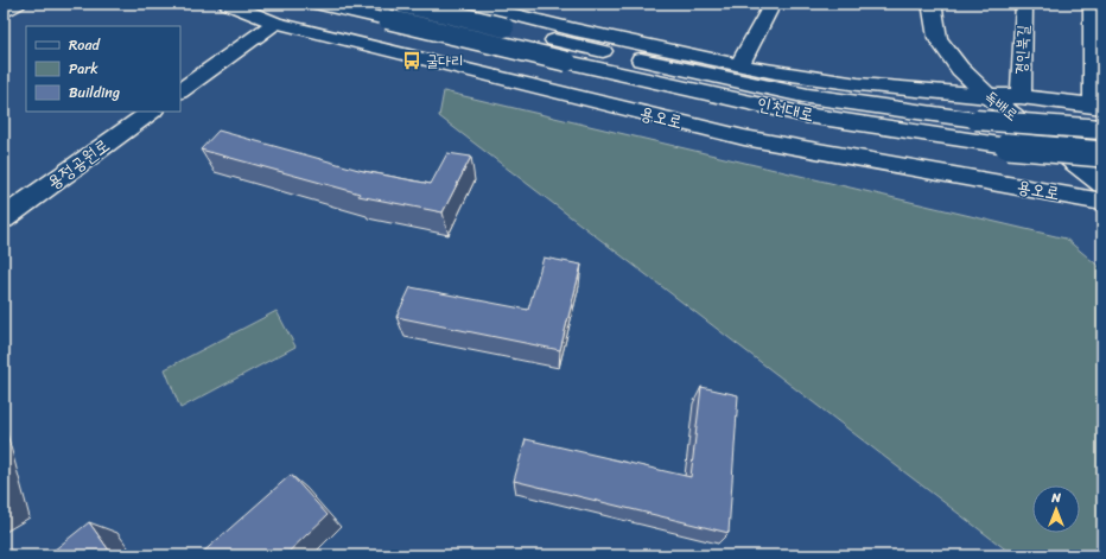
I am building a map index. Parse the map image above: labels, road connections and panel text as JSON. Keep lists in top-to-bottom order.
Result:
{
  "streets": {
    "main road": [
      "경인북길",
      "독배로",
      "인천대로",
      "용오로",
      "용정공원로"
    ]
  },
  "crossings": [
    ["경인북길", "독배로"]
  ],
  "places": {
    "bus stop": ["굴다리"]
  },
  "legend": ["Road", "Park", "Building"],
  "north": "top"
}
